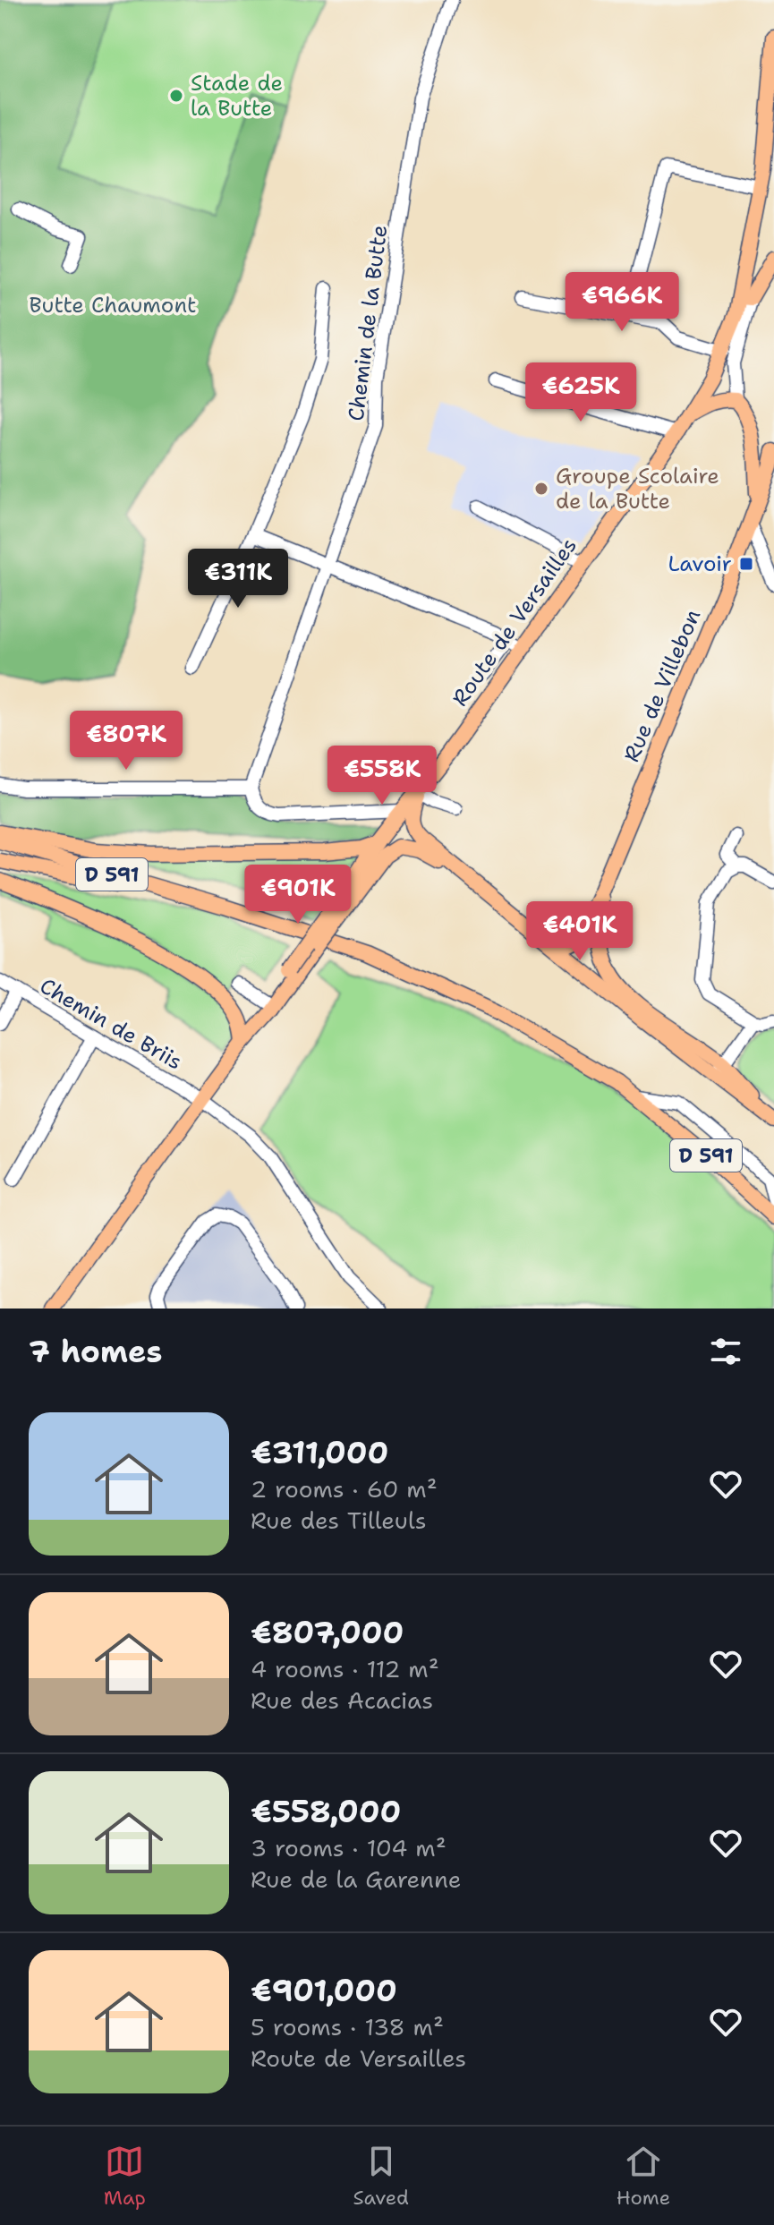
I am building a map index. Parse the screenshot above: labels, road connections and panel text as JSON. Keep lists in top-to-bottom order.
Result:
{
  "streets": {
    "main road": ["Route de Versailles", "Rue de Villebon", "D 591"],
    "street": ["Chemin de la Butte", "Chemin de Briis"]
  },
  "crossings": [
    ["Route de Versailles", "Chemin de Briis"]
  ],
  "parks": ["Butte Chaumont"],
  "places": {
    "other": ["Stade de la Butte", "Groupe Scolaire de la Butte"],
    "transit": ["Lavoir"]
  },
  "page": {
    "price": [
      "€966K",
      "€625K",
      "€311K",
      "€807K",
      "€558K",
      "€901K",
      "€401K"
    ],
    "heading": "7 homes",
    "list": [
      {
        "name": "€311,000",
        "note": "2 rooms · 60 m² · Rue des Tilleuls"
      },
      {
        "name": "€807,000",
        "note": "4 rooms · 112 m² · Rue des Acacias"
      },
      {
        "name": "€558,000",
        "note": "3 rooms · 104 m² · Rue de la Garenne"
      },
      {
        "name": "€901,000",
        "note": "5 rooms · 138 m² · Route de Versailles"
      }
    ],
    "tabs": ["Map", "Saved", "Home"]
  }
}
